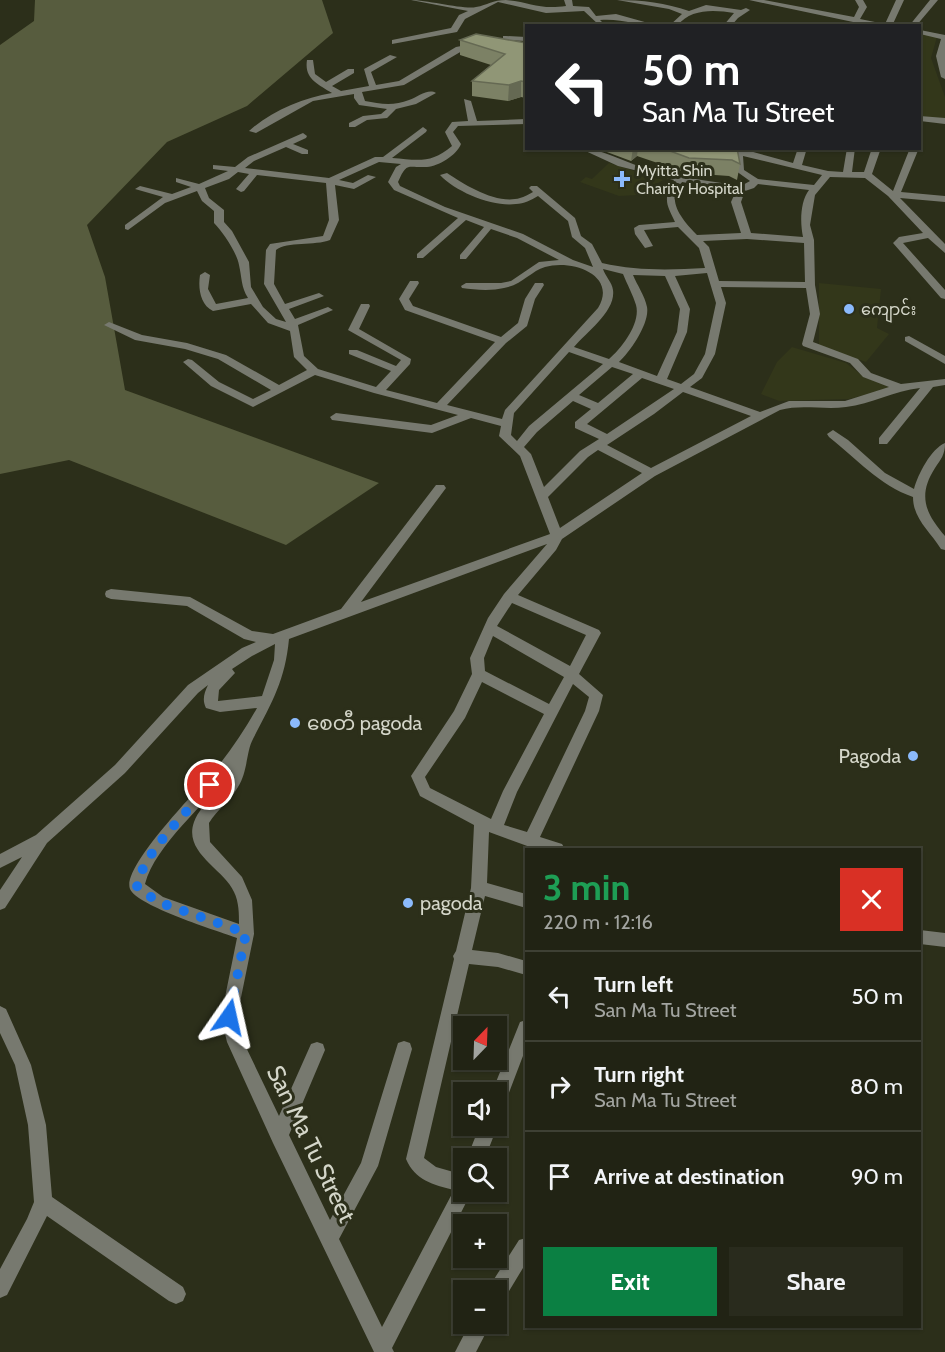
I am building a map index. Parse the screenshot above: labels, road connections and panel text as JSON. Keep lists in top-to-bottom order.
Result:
{
  "streets": {
    "street": ["San Ma Tu Street"]
  },
  "places": {
    "health": ["Myitta Shin Charity Hospital"],
    "other": [
      "ကျောင်း",
      "စေတီ pagoda",
      "Pagoda",
      "pagoda"
    ]
  },
  "north": "top right",
  "page": {
    "turn": ["50 m", "San Ma Tu Street"],
    "heading": ["3 min", "220 m · 12:16"],
    "list": [
      {
        "name": "Turn left",
        "note": "San Ma Tu Street",
        "value": "50 m"
      },
      {
        "name": "Turn right",
        "note": "San Ma Tu Street",
        "value": "80 m"
      },
      {
        "name": "Arrive at destination",
        "value": "90 m"
      }
    ],
    "map_buttons": ["+", "−"],
    "buttons": ["Exit", "Share"]
  }
}
